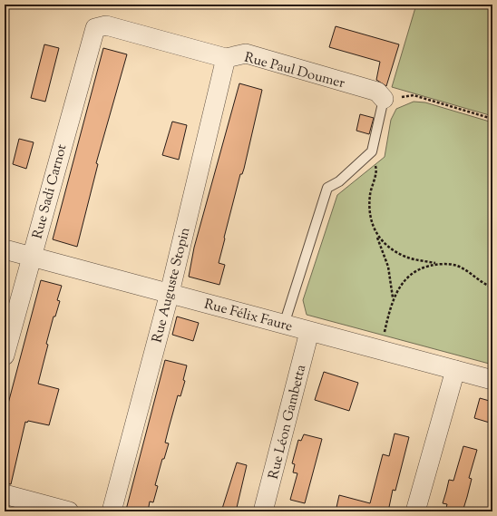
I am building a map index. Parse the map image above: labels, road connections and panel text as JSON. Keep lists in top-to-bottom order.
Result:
{
  "streets": {
    "street": [
      "Rue Paul Doumer",
      "Rue Sadi Carnot",
      "Rue Auguste Stopin",
      "Rue Félix Faure",
      "Rue Léon Gambetta"
    ]
  },
  "crossings": [
    ["Rue Paul Doumer", "Rue Sadi Carnot"],
    ["Rue Paul Doumer", "Rue Auguste Stopin"],
    ["Rue Sadi Carnot", "Rue Félix Faure"],
    ["Rue Auguste Stopin", "Rue Félix Faure"],
    ["Rue Félix Faure", "Rue Léon Gambetta"]
  ]
}
